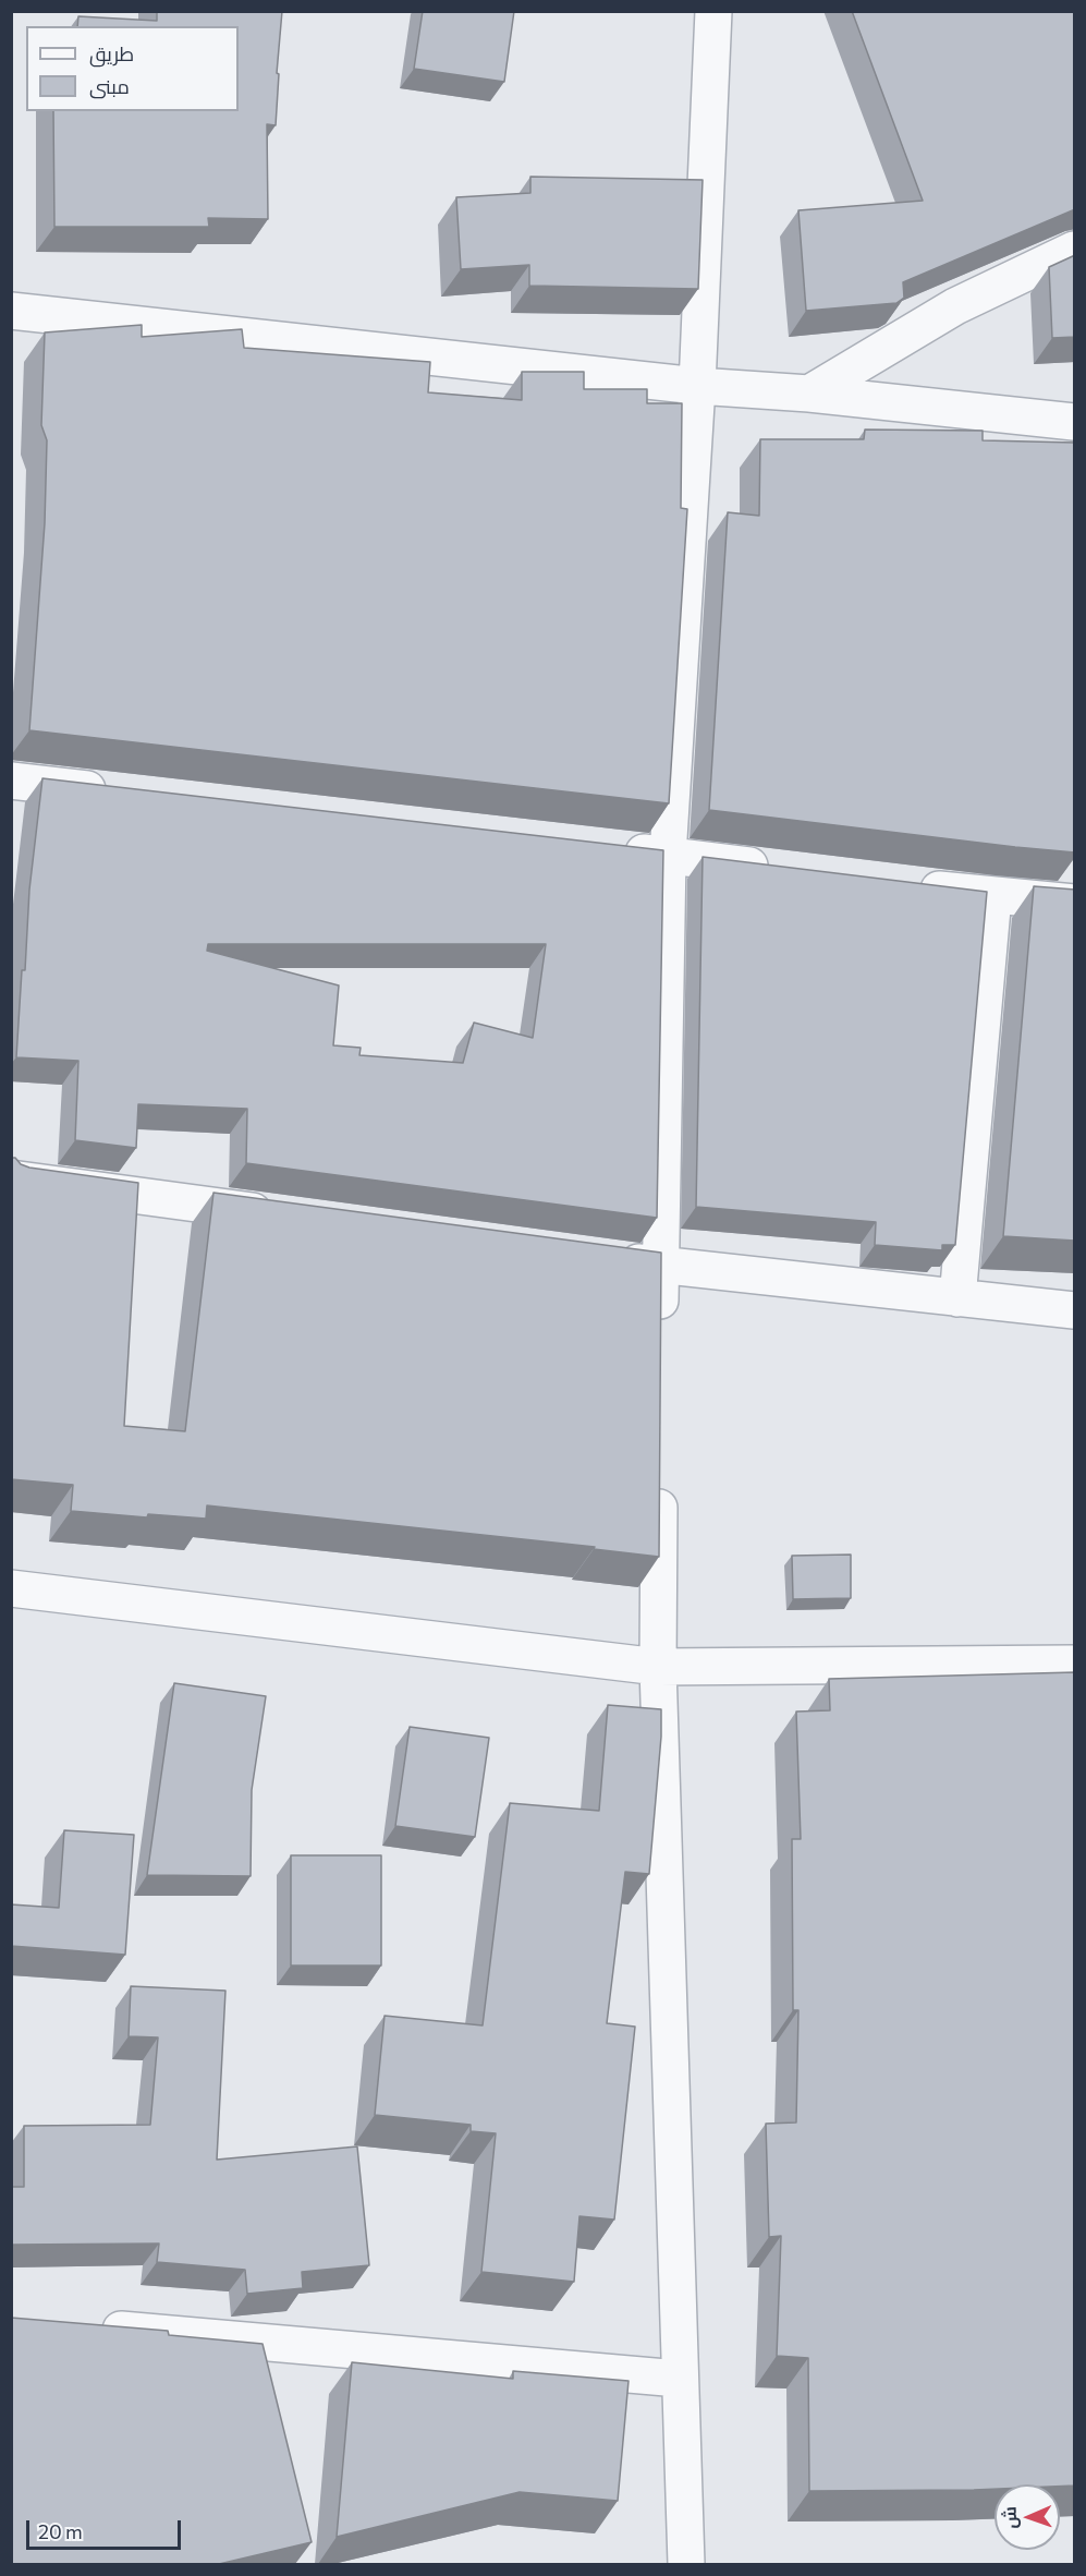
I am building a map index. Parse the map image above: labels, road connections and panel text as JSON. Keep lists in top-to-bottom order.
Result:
{
  "legend": ["طريق", "مبنى"],
  "scale_bar": "20 m",
  "north": "left"
}
